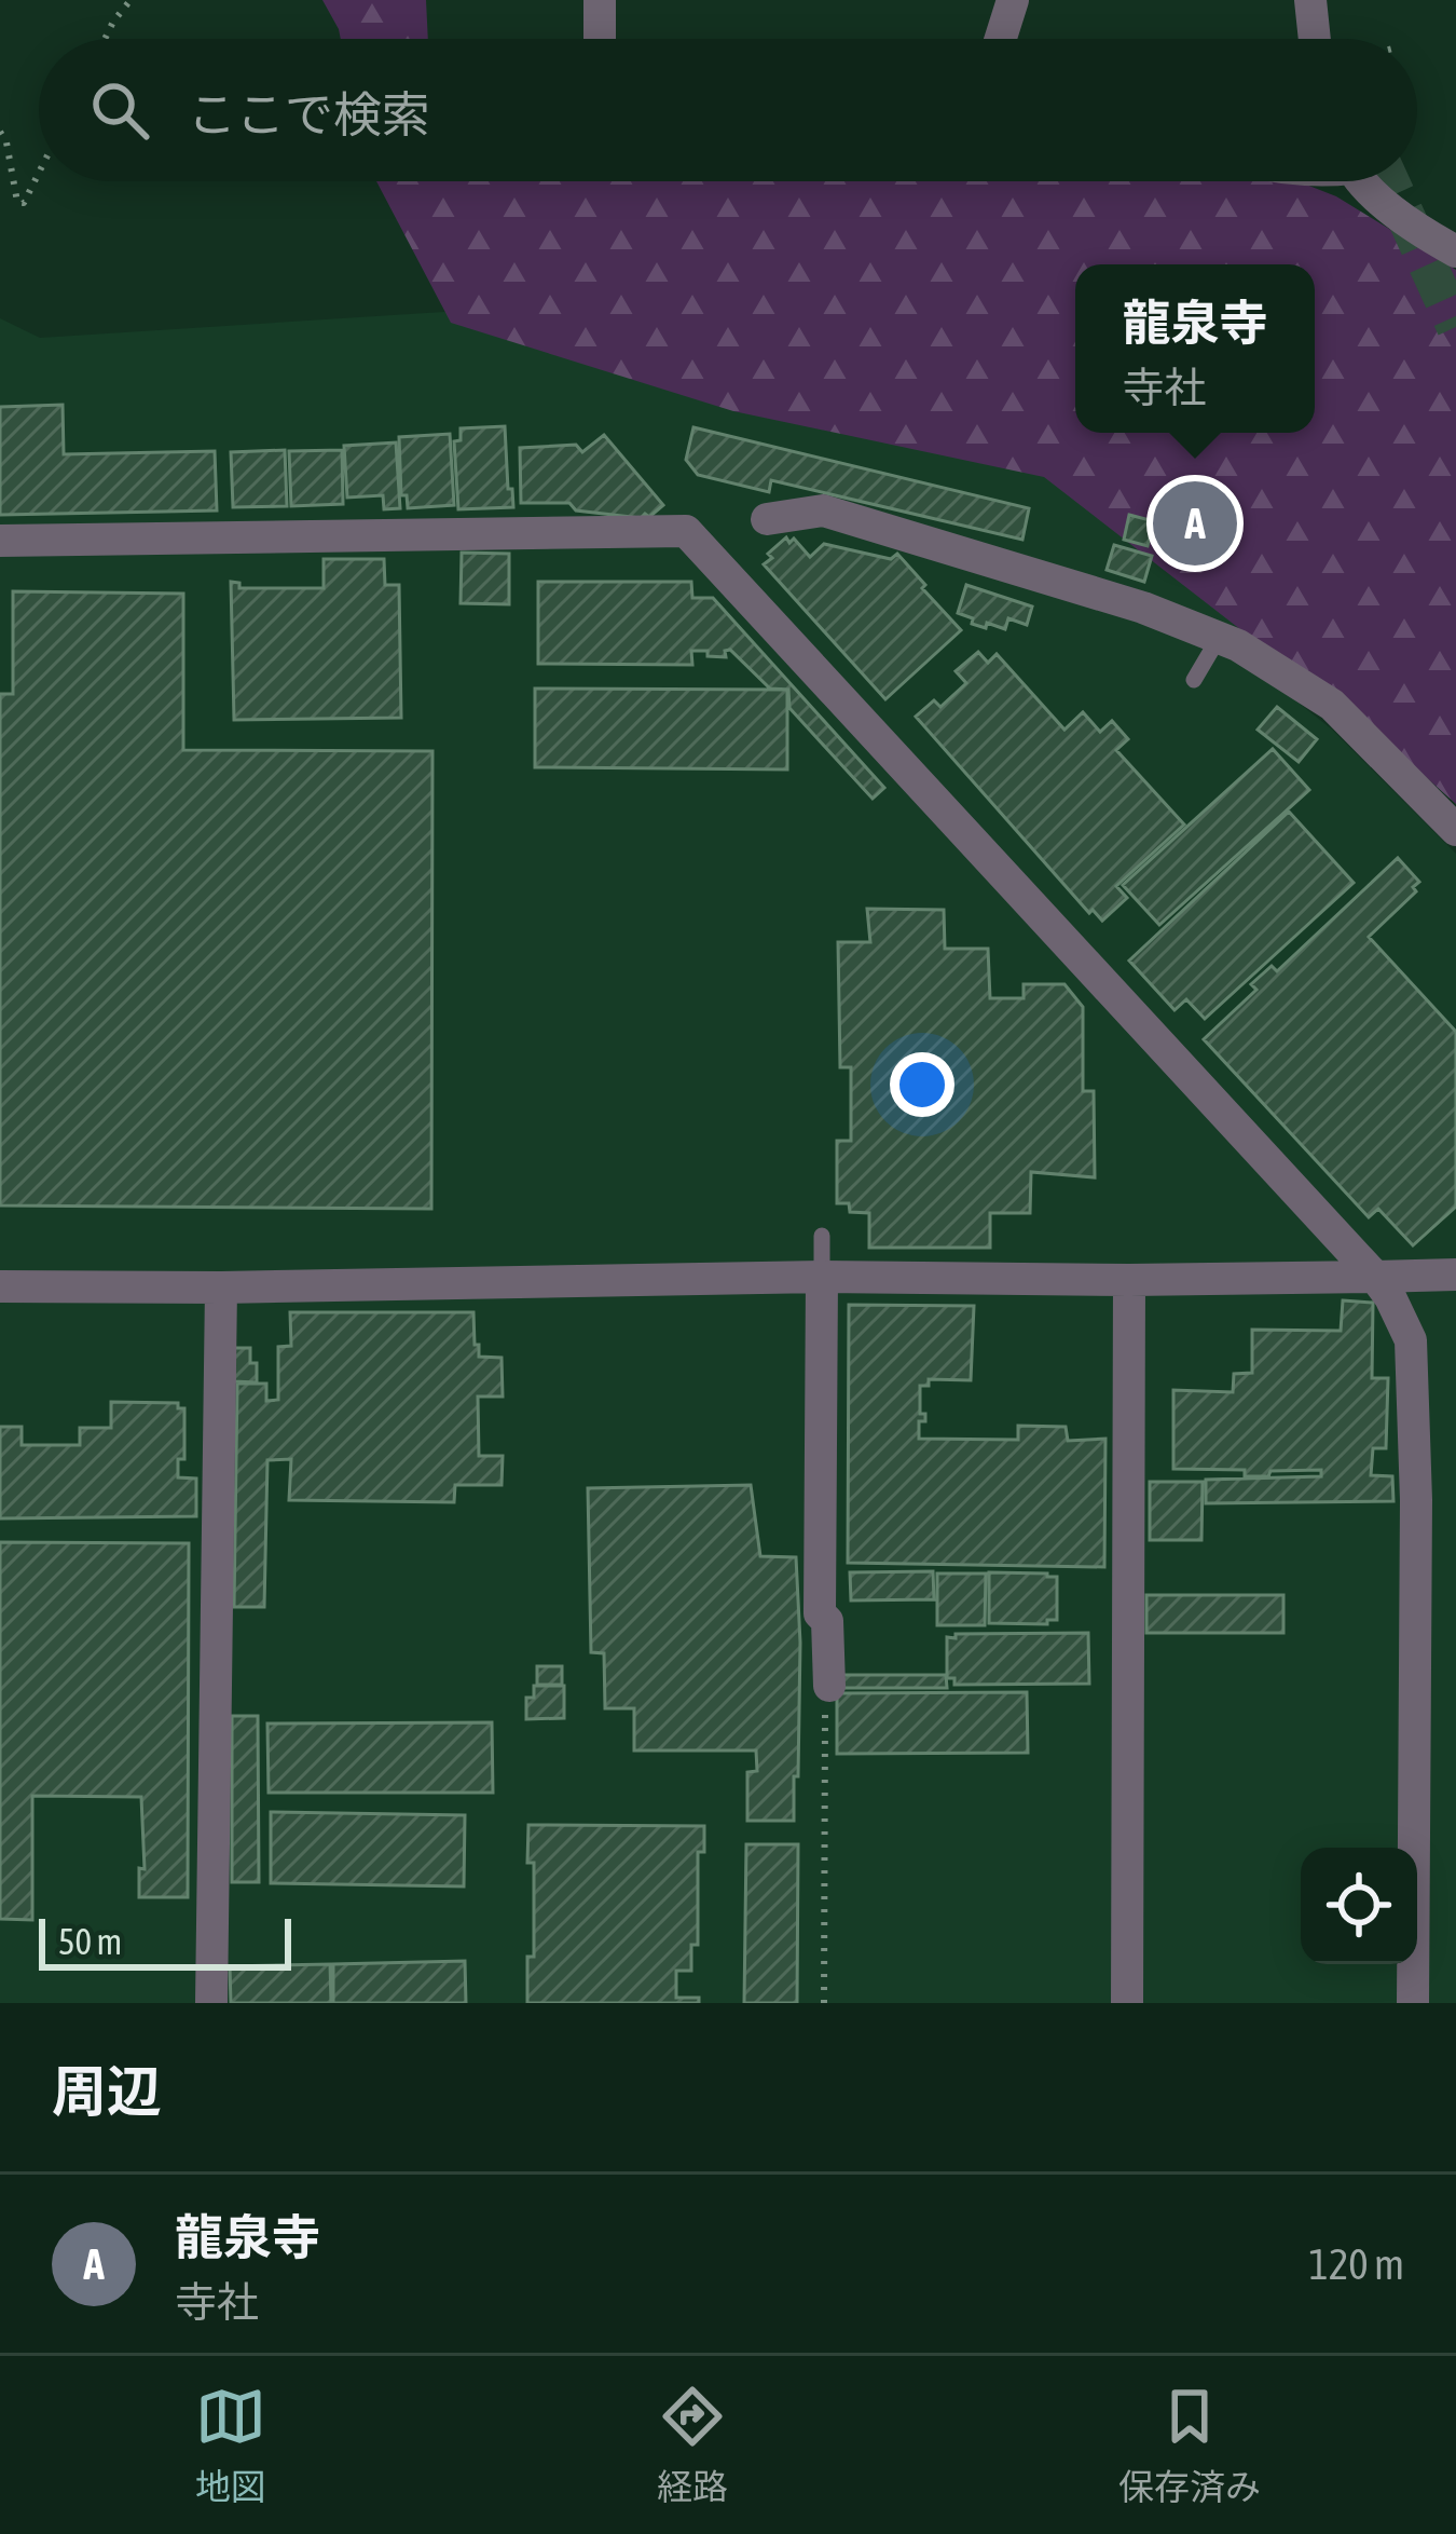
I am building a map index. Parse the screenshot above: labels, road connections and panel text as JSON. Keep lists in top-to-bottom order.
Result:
{
  "scale_bar": "50 m",
  "page": {
    "search": "ここで検索",
    "popup": ["龍泉寺", "寺社"],
    "pins": "A",
    "scale": "50 m",
    "heading": "周辺",
    "list": [
      {
        "mark": "A",
        "name": "龍泉寺",
        "note": "寺社",
        "value": "120 m"
      }
    ],
    "nav": ["地図", "経路", "保存済み"]
  }
}
